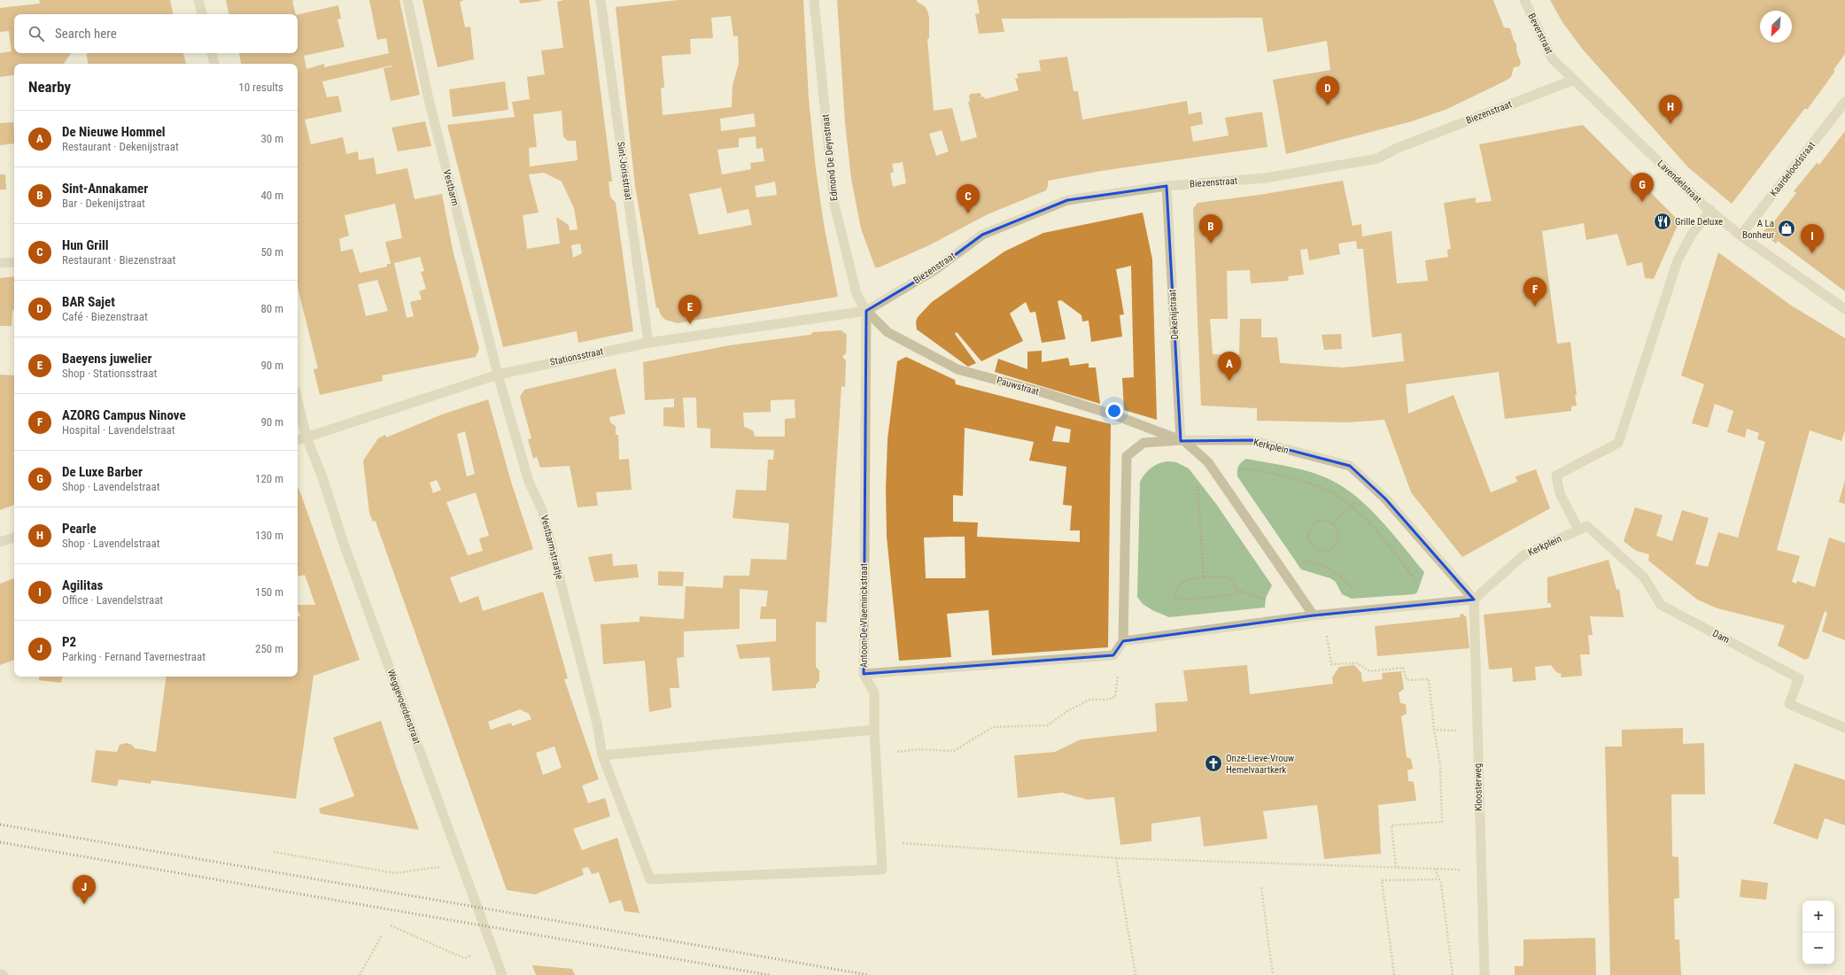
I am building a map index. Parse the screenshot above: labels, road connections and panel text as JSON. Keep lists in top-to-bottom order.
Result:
{
  "streets": {
    "street": [
      "Beverstraat",
      "Biezenstraat",
      "Edmond De Deynstraat",
      "Kaardeloodstraat",
      "Sint-Jorisstraat",
      "Lavendelstraat",
      "Vestbarm",
      "Dekenijstraat",
      "Stationsstraat",
      "Pauwstraat",
      "Kerkplein",
      "Vestbarmstraatje",
      "Antoon De Vlaeminckstraat",
      "Dam",
      "Weggevoerdenstraat",
      "Kloosterweg"
    ]
  },
  "crossings": [
    ["Beverstraat", "Biezenstraat"],
    ["Beverstraat", "Lavendelstraat"],
    ["Biezenstraat", "Edmond De Deynstraat"],
    ["Biezenstraat", "Lavendelstraat"],
    ["Biezenstraat", "Dekenijstraat"],
    ["Biezenstraat", "Stationsstraat"],
    ["Biezenstraat", "Pauwstraat"],
    ["Biezenstraat", "Antoon De Vlaeminckstraat"],
    ["Edmond De Deynstraat", "Stationsstraat"],
    ["Edmond De Deynstraat", "Pauwstraat"],
    ["Edmond De Deynstraat", "Antoon De Vlaeminckstraat"],
    ["Kaardeloodstraat", "Lavendelstraat"],
    ["Sint-Jorisstraat", "Stationsstraat"],
    ["Vestbarm", "Stationsstraat"],
    ["Vestbarm", "Vestbarmstraatje"],
    ["Dekenijstraat", "Pauwstraat"],
    ["Dekenijstraat", "Kerkplein"],
    ["Stationsstraat", "Pauwstraat"],
    ["Stationsstraat", "Vestbarmstraatje"],
    ["Stationsstraat", "Antoon De Vlaeminckstraat"],
    ["Stationsstraat", "Weggevoerdenstraat"],
    ["Pauwstraat", "Kerkplein"],
    ["Pauwstraat", "Antoon De Vlaeminckstraat"],
    ["Kerkplein", "Antoon De Vlaeminckstraat"],
    ["Kerkplein", "Dam"],
    ["Kerkplein", "Kloosterweg"]
  ],
  "places": {
    "restaurant": ["Grille Deluxe"],
    "shop": ["A La Bonheur"],
    "church": ["Onze-Lieve-Vrouw Hemelvaartkerk"]
  },
  "north": "bottom left",
  "page": {
    "search": "Search here",
    "heading": ["Nearby", "10 results"],
    "pins": [
      "D",
      "H",
      "G",
      "C",
      "B",
      "I",
      "F",
      "E",
      "A",
      "J"
    ],
    "list": [
      {
        "mark": "A",
        "name": "De Nieuwe Hommel",
        "note": "Restaurant · Dekenijstraat",
        "value": "30 m"
      },
      {
        "mark": "B",
        "name": "Sint-Annakamer",
        "note": "Bar · Dekenijstraat",
        "value": "40 m"
      },
      {
        "mark": "C",
        "name": "Hun Grill",
        "note": "Restaurant · Biezenstraat",
        "value": "50 m"
      },
      {
        "mark": "D",
        "name": "BAR Sajet",
        "note": "Café · Biezenstraat",
        "value": "80 m"
      },
      {
        "mark": "E",
        "name": "Baeyens juwelier",
        "note": "Shop · Stationsstraat",
        "value": "90 m"
      },
      {
        "mark": "F",
        "name": "AZORG Campus Ninove",
        "note": "Hospital · Lavendelstraat",
        "value": "90 m"
      },
      {
        "mark": "G",
        "name": "De Luxe Barber",
        "note": "Shop · Lavendelstraat",
        "value": "120 m"
      },
      {
        "mark": "H",
        "name": "Pearle",
        "note": "Shop · Lavendelstraat",
        "value": "130 m"
      },
      {
        "mark": "I",
        "name": "Agilitas",
        "note": "Office · Lavendelstraat",
        "value": "150 m"
      },
      {
        "mark": "J",
        "name": "P2",
        "note": "Parking · Fernand Tavernestraat",
        "value": "250 m"
      }
    ],
    "map_buttons": ["+", "−"]
  }
}
